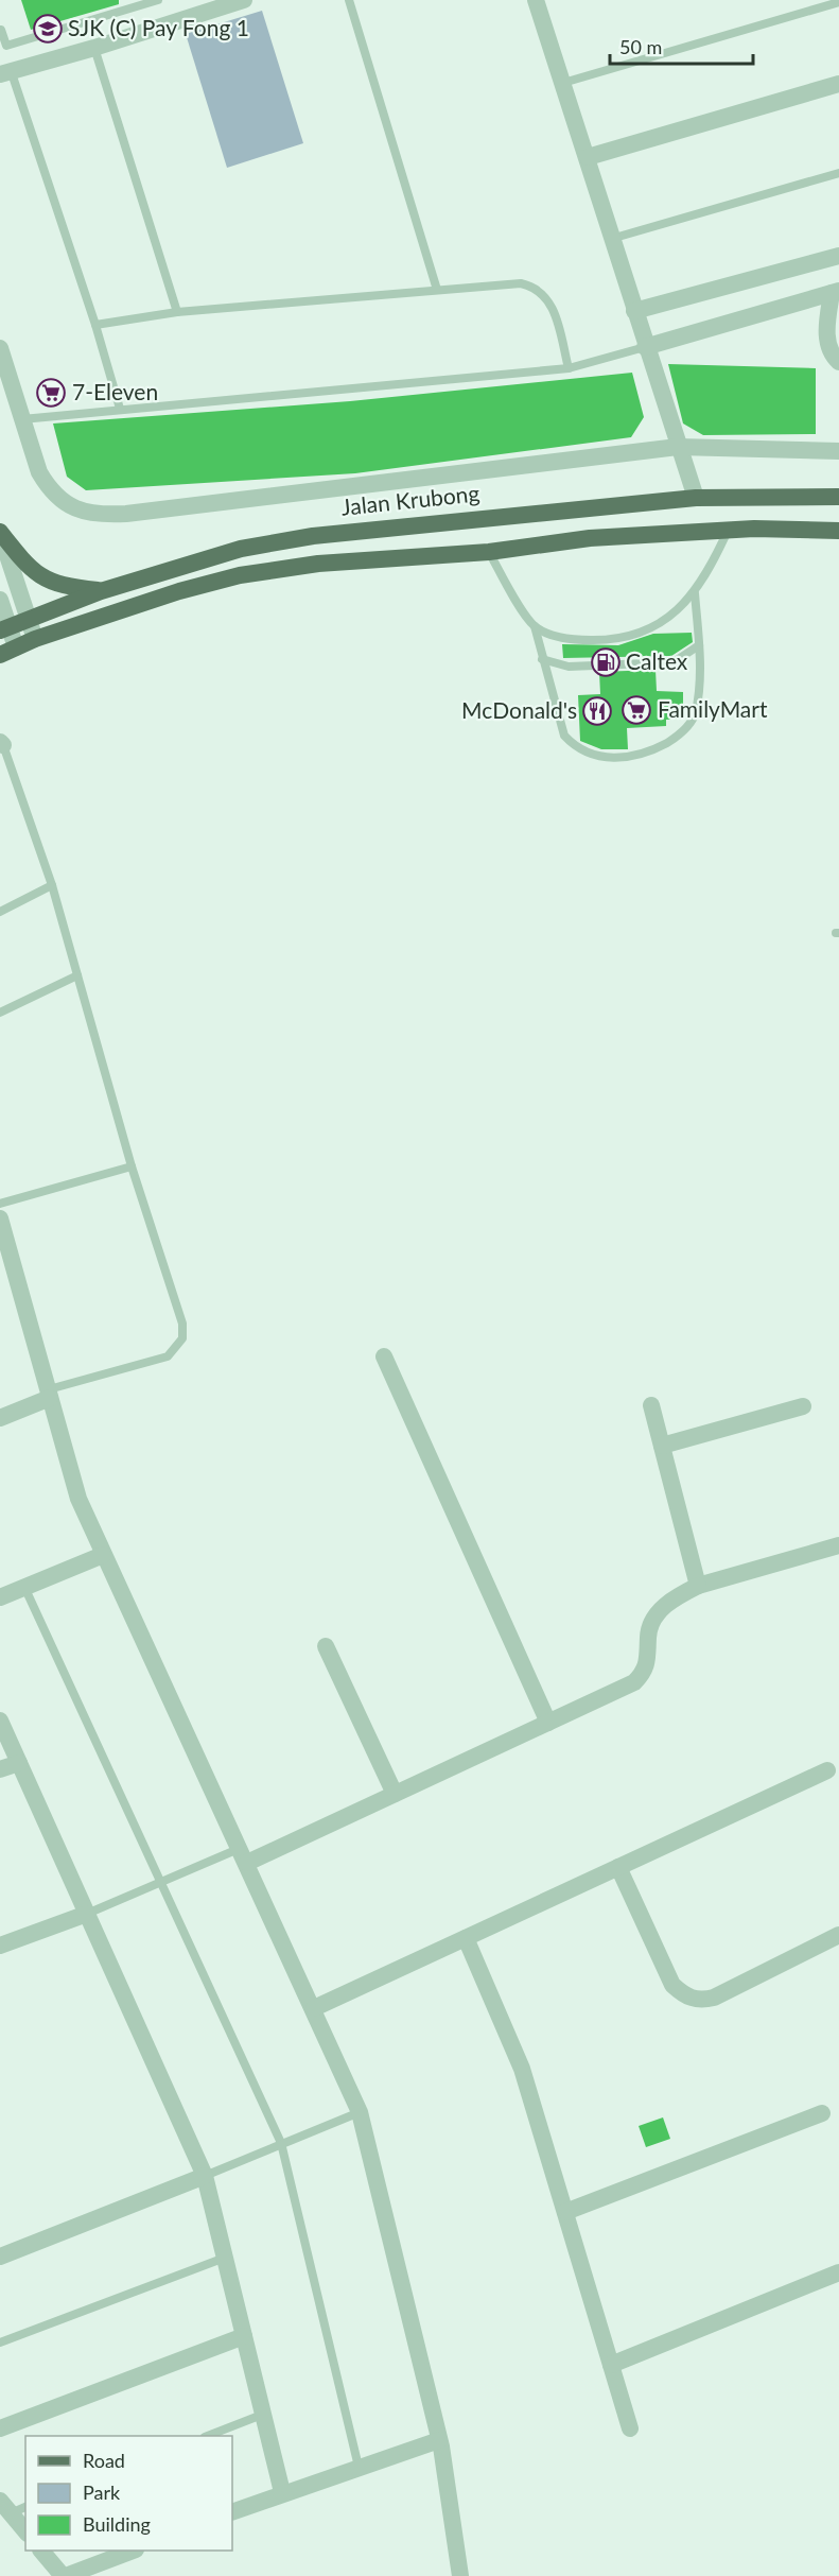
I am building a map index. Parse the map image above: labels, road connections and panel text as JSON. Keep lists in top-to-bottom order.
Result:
{
  "streets": {
    "main road": ["Jalan Krubong"]
  },
  "places": {
    "school or university": ["SJK (C) Pay Fong 1"],
    "supermarket": ["7-Eleven", "FamilyMart"],
    "fuel station": ["Caltex"],
    "restaurant": ["McDonald's"]
  },
  "legend": ["Road", "Park", "Building"],
  "scale_bar": "50 m"
}
